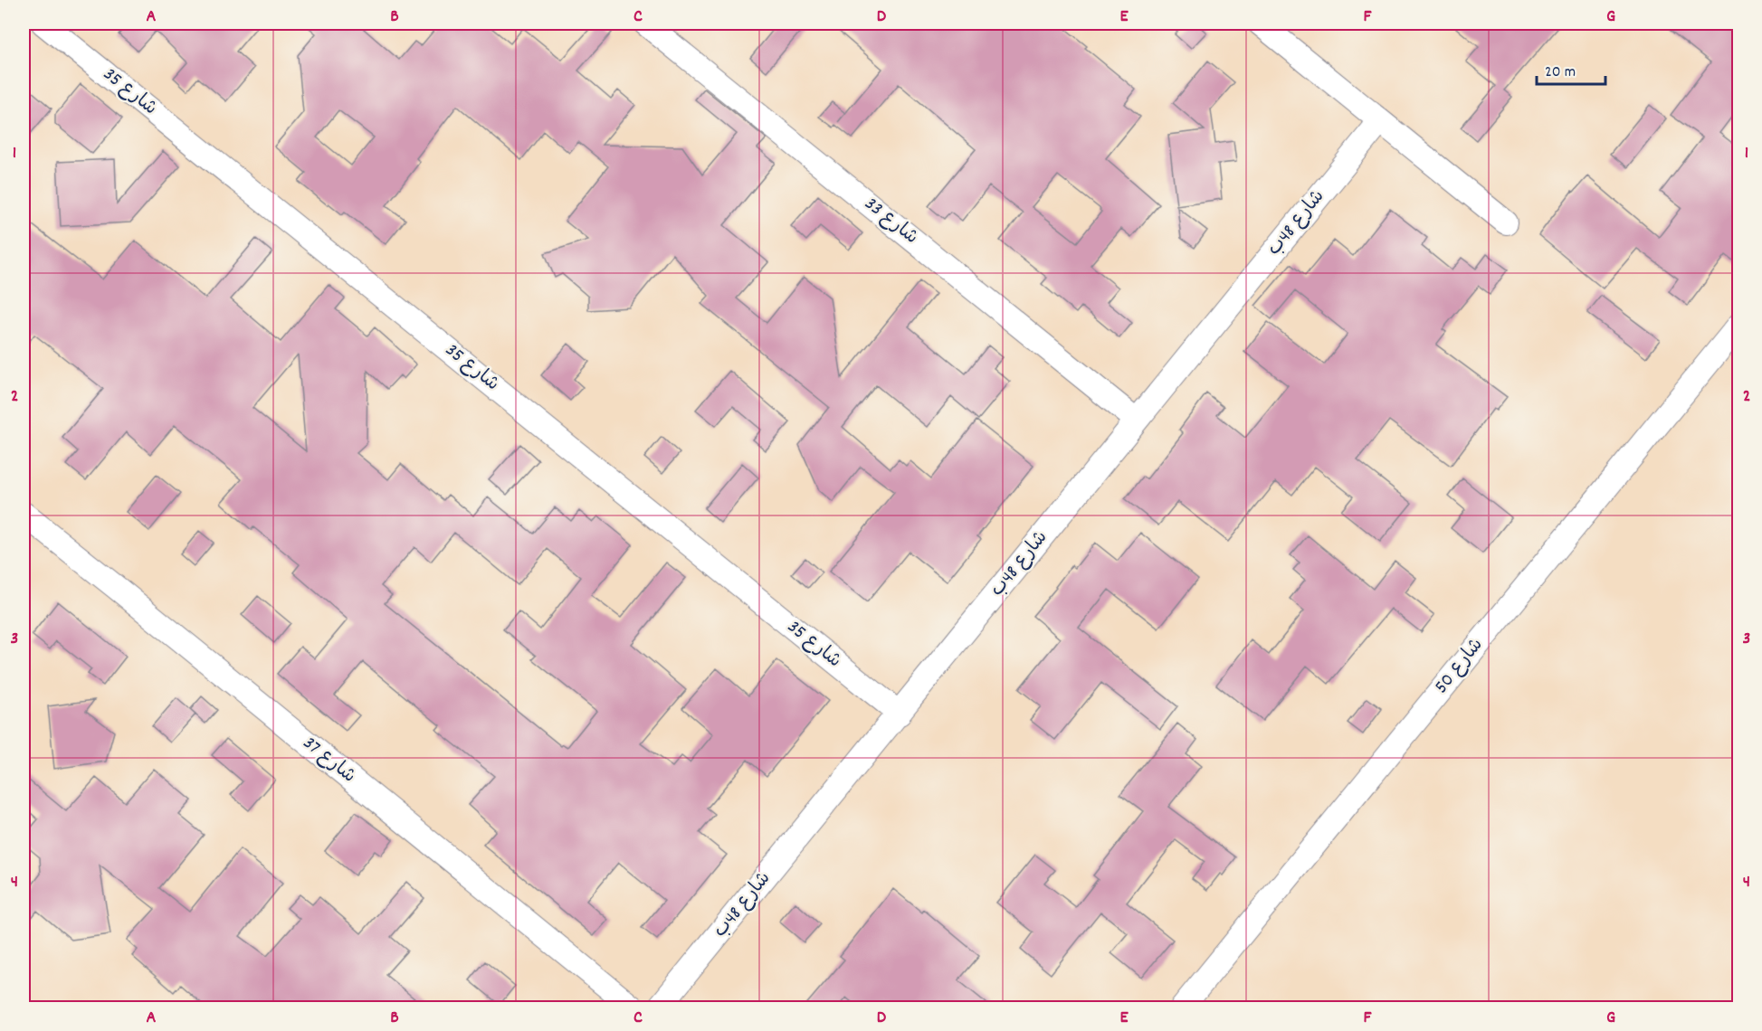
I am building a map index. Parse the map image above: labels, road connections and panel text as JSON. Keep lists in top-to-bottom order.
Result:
{
  "streets": {
    "street": [
      "شارع 35",
      "شارع 33",
      "شارع 48ب",
      "شارع 50",
      "شارع 37"
    ]
  },
  "crossings": [
    ["شارع 35", "شارع 48ب"],
    ["شارع 33", "شارع 48ب"]
  ],
  "scale_bar": "20 m",
  "grid": {
    "columns": [
      "A",
      "B",
      "C",
      "D",
      "E",
      "F",
      "G"
    ],
    "rows": [
      "1",
      "2",
      "3",
      "4"
    ]
  }
}
